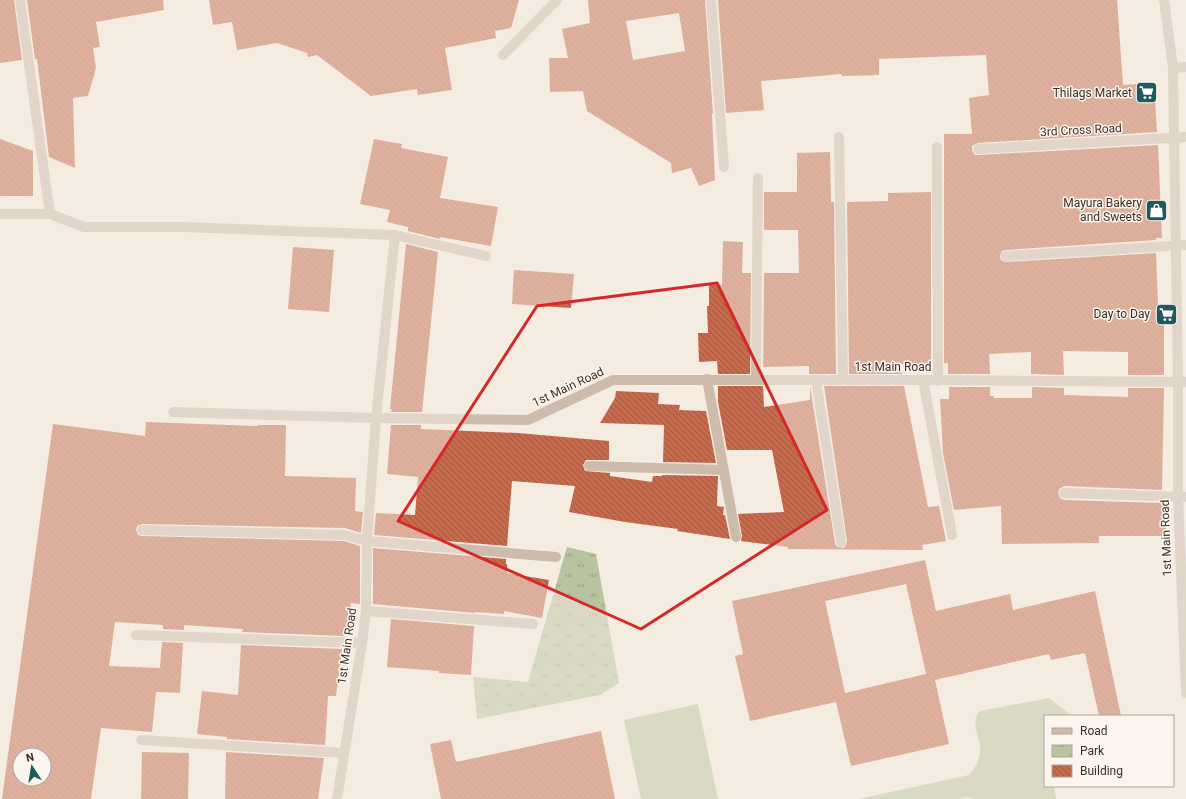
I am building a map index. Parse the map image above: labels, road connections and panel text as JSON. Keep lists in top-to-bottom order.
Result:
{
  "streets": {
    "street": ["3rd Cross Road", "1st Main Road"]
  },
  "crossings": [
    ["3rd Cross Road", "1st Main Road"]
  ],
  "places": {
    "supermarket": ["Thilags Market", "Day to Day"],
    "shop": ["Mayura Bakery and Sweets"]
  },
  "legend": ["Road", "Park", "Building"],
  "north": "top"
}
